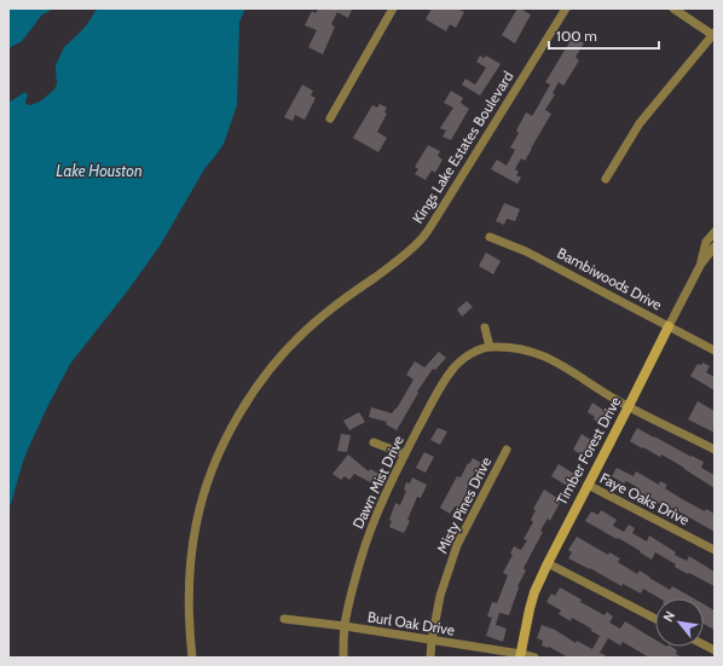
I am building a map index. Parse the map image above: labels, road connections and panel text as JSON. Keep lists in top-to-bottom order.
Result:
{
  "streets": {
    "street": [
      "Kings Lake Estates Boulevard",
      "Bambiwoods Drive",
      "Timber Forest Drive",
      "Dawn Mist Drive",
      "Faye Oaks Drive",
      "Misty Pines Drive",
      "Burl Oak Drive"
    ]
  },
  "crossings": [
    ["Bambiwoods Drive", "Timber Forest Drive"],
    ["Timber Forest Drive", "Faye Oaks Drive"],
    ["Timber Forest Drive", "Burl Oak Drive"],
    ["Dawn Mist Drive", "Burl Oak Drive"],
    ["Misty Pines Drive", "Burl Oak Drive"]
  ],
  "water": ["Lake Houston"],
  "scale_bar": "100 m",
  "north": "top left"
}
